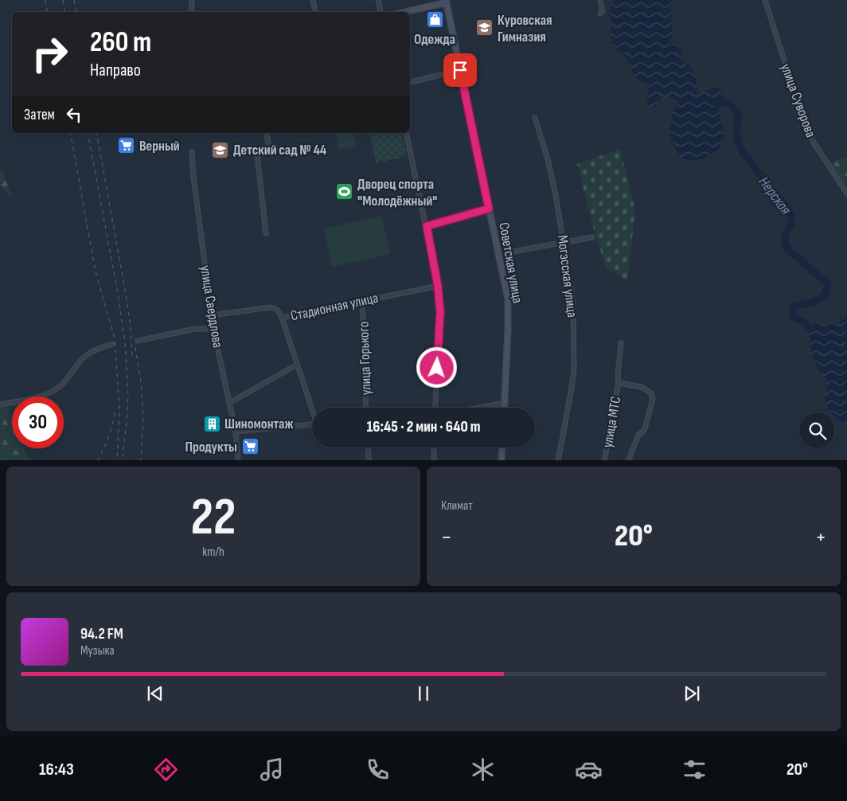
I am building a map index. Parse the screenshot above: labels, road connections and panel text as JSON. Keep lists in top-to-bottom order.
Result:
{
  "streets": {
    "street": [
      "улица Суворова",
      "Советская улица",
      "Могэсская улица",
      "улица Свердлова",
      "Стадионная улица",
      "улица Горького",
      "улица МТС"
    ]
  },
  "crossings": [
    ["улица Свердлова", "Стадионная улица"],
    ["Стадионная улица", "улица Горького"]
  ],
  "water": ["Нерская"],
  "places": {
    "shop": ["Одежда"],
    "school or university": ["Куровская Гимназия", "Детский сад № 44"],
    "supermarket": ["Верный", "Продукты"],
    "sports": ["Дворец спорта \"Молодёжный\""],
    "building": ["Шиномонтаж"]
  },
  "page": {
    "turn": ["260 m", "Направо"],
    "then": "Затем",
    "limit": "30",
    "trip": "16:45 · 2 мин · 640 m",
    "tile": [
      ["22", "km/h"],
      "Климат"
    ],
    "heat": ["−", "20°", "+"],
    "song": ["94.2 FM", "Музыка"],
    "tabs": ["16:43", "20°"]
  }
}
